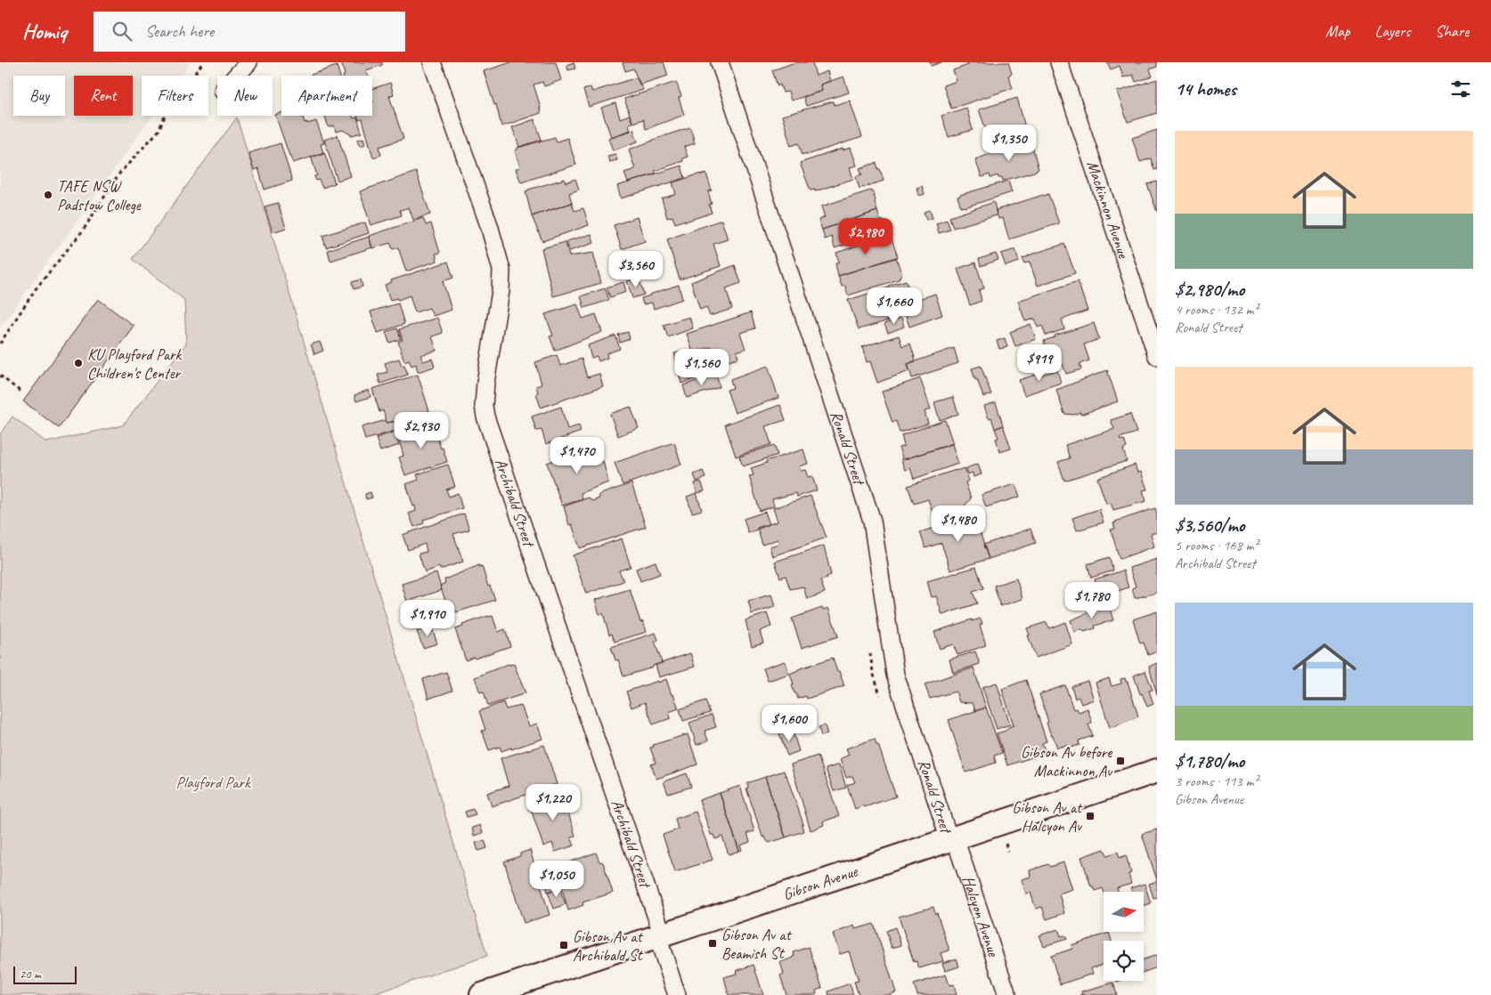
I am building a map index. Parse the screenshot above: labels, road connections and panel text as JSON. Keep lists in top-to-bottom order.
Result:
{
  "streets": {
    "main road": ["Gibson Avenue"],
    "street": [
      "Mackinnon Avenue",
      "Ronald Street",
      "Archibald Street",
      "Halcyon Avenue"
    ]
  },
  "crossings": [
    ["Ronald Street", "Gibson Avenue"],
    ["Ronald Street", "Halcyon Avenue"],
    ["Archibald Street", "Gibson Avenue"],
    ["Gibson Avenue", "Halcyon Avenue"]
  ],
  "parks": ["Playford Park"],
  "places": {
    "other": ["TAFE NSW Padstow College", "KU Playford Park Children's Center"],
    "transit": [
      "Gibson Av before Mackinnon Av",
      "Gibson Av at Halcyon Av",
      "Gibson Av at Beamish St",
      "Gibson Av at Archibald St"
    ]
  },
  "scale_bar": "20 m",
  "north": "right",
  "page": {
    "header": "Homiq",
    "search": "Search here",
    "nav": ["Map", "Layers", "Share"],
    "heading": "14 homes",
    "chip": [
      "Buy",
      "Rent",
      "Filters",
      "New",
      "Apartment"
    ],
    "list": [
      {
        "name": "$2,980/mo",
        "note": "4 rooms · 132 m² · Ronald Street"
      },
      {
        "name": "$3,560/mo",
        "note": "5 rooms · 168 m² · Archibald Street"
      },
      {
        "name": "$1,780/mo",
        "note": "3 rooms · 113 m² · Gibson Avenue"
      }
    ],
    "price": [
      "$1,350",
      "$2,980",
      "$3,560",
      "$1,660",
      "$919",
      "$1,560",
      "$2,930",
      "$1,470",
      "$1,480",
      "$1,780",
      "$1,910",
      "$1,600",
      "$1,220",
      "$1,050"
    ],
    "scale": "20 m"
  }
}
